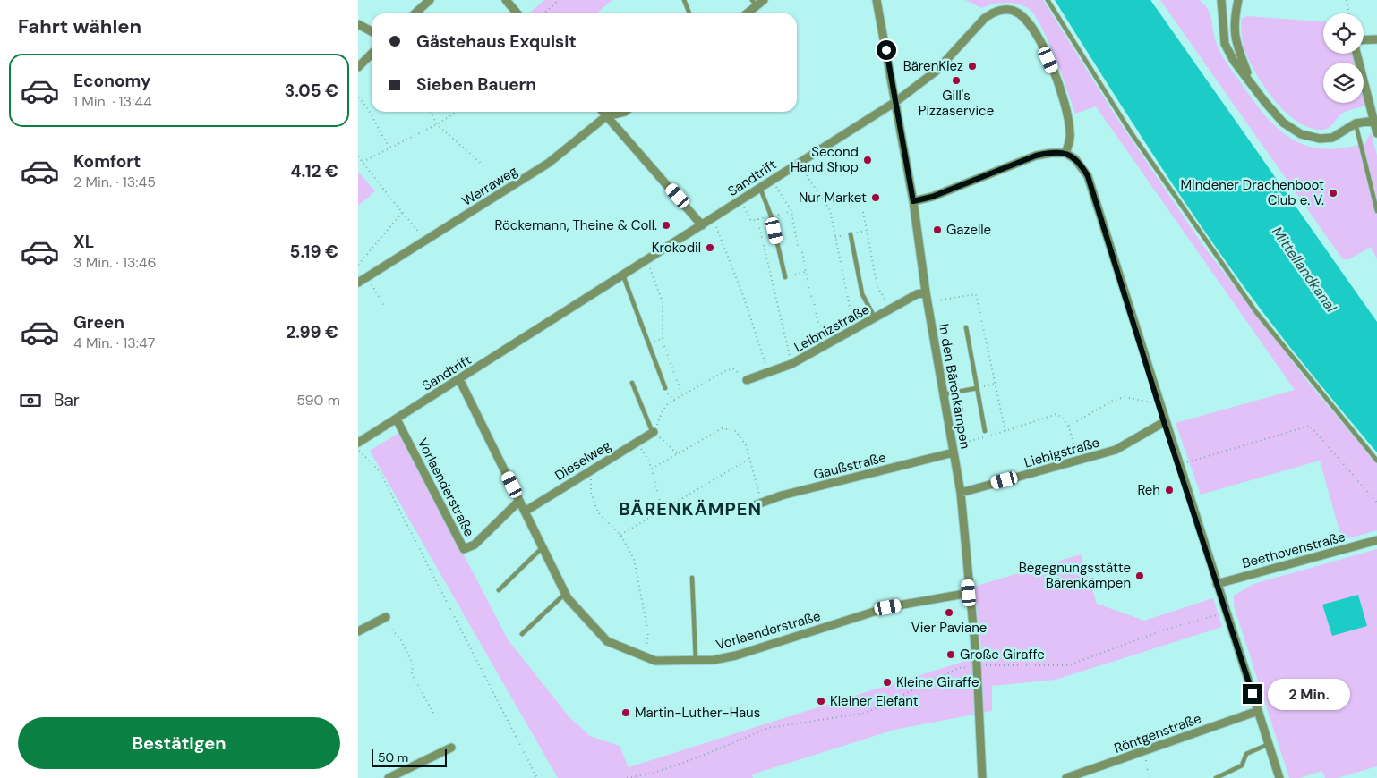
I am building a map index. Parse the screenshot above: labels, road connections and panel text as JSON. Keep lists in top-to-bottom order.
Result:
{
  "streets": {
    "street": [
      "Sandtrift",
      "Werraweg",
      "Leibnizstraße",
      "In den Bärenkämpen",
      "Liebigstraße",
      "Dieselweg",
      "Gaußstraße",
      "Vorlaenderstraße",
      "Beethovenstraße",
      "Röntgenstraße"
    ]
  },
  "crossings": [
    ["Sandtrift", "In den Bärenkämpen"],
    ["Sandtrift", "Vorlaenderstraße"],
    ["Leibnizstraße", "In den Bärenkämpen"],
    ["In den Bärenkämpen", "Liebigstraße"],
    ["In den Bärenkämpen", "Gaußstraße"],
    ["In den Bärenkämpen", "Vorlaenderstraße"],
    ["Dieselweg", "Vorlaenderstraße"]
  ],
  "districts": ["BÄRENKÄMPEN"],
  "water": ["Mittellandkanal"],
  "places": [
    "BärenKiez",
    "Gill's Pizzaservice",
    "Second Hand Shop",
    "Mindener Drachenboot Club e. V.",
    "Nur Market",
    "Röckemann, Theine & Coll.",
    "Gazelle",
    "Krokodil",
    "Reh",
    "Begegnungsstätte Bärenkämpen",
    "Vier Paviane",
    "Große Giraffe",
    "Kleine Giraffe",
    "Kleiner Elefant",
    "Martin-Luther-Haus"
  ],
  "scale_bar": "50 m",
  "page": {
    "heading": "Fahrt wählen",
    "banner": ["Gästehaus Exquisit", "Sieben Bauern"],
    "list": [
      {
        "name": "Economy",
        "note": "1 Min. · 13:44",
        "value": "3.05 €"
      },
      {
        "name": "Komfort",
        "note": "2 Min. · 13:45",
        "value": "4.12 €"
      },
      {
        "name": "XL",
        "note": "3 Min. · 13:46",
        "value": "5.19 €"
      },
      {
        "name": "Green",
        "note": "4 Min. · 13:47",
        "value": "2.99 €"
      }
    ],
    "pay": ["Bar", "590 m"],
    "bubble": "2 Min.",
    "buttons": "Bestätigen",
    "scale": "50 m"
  }
}
